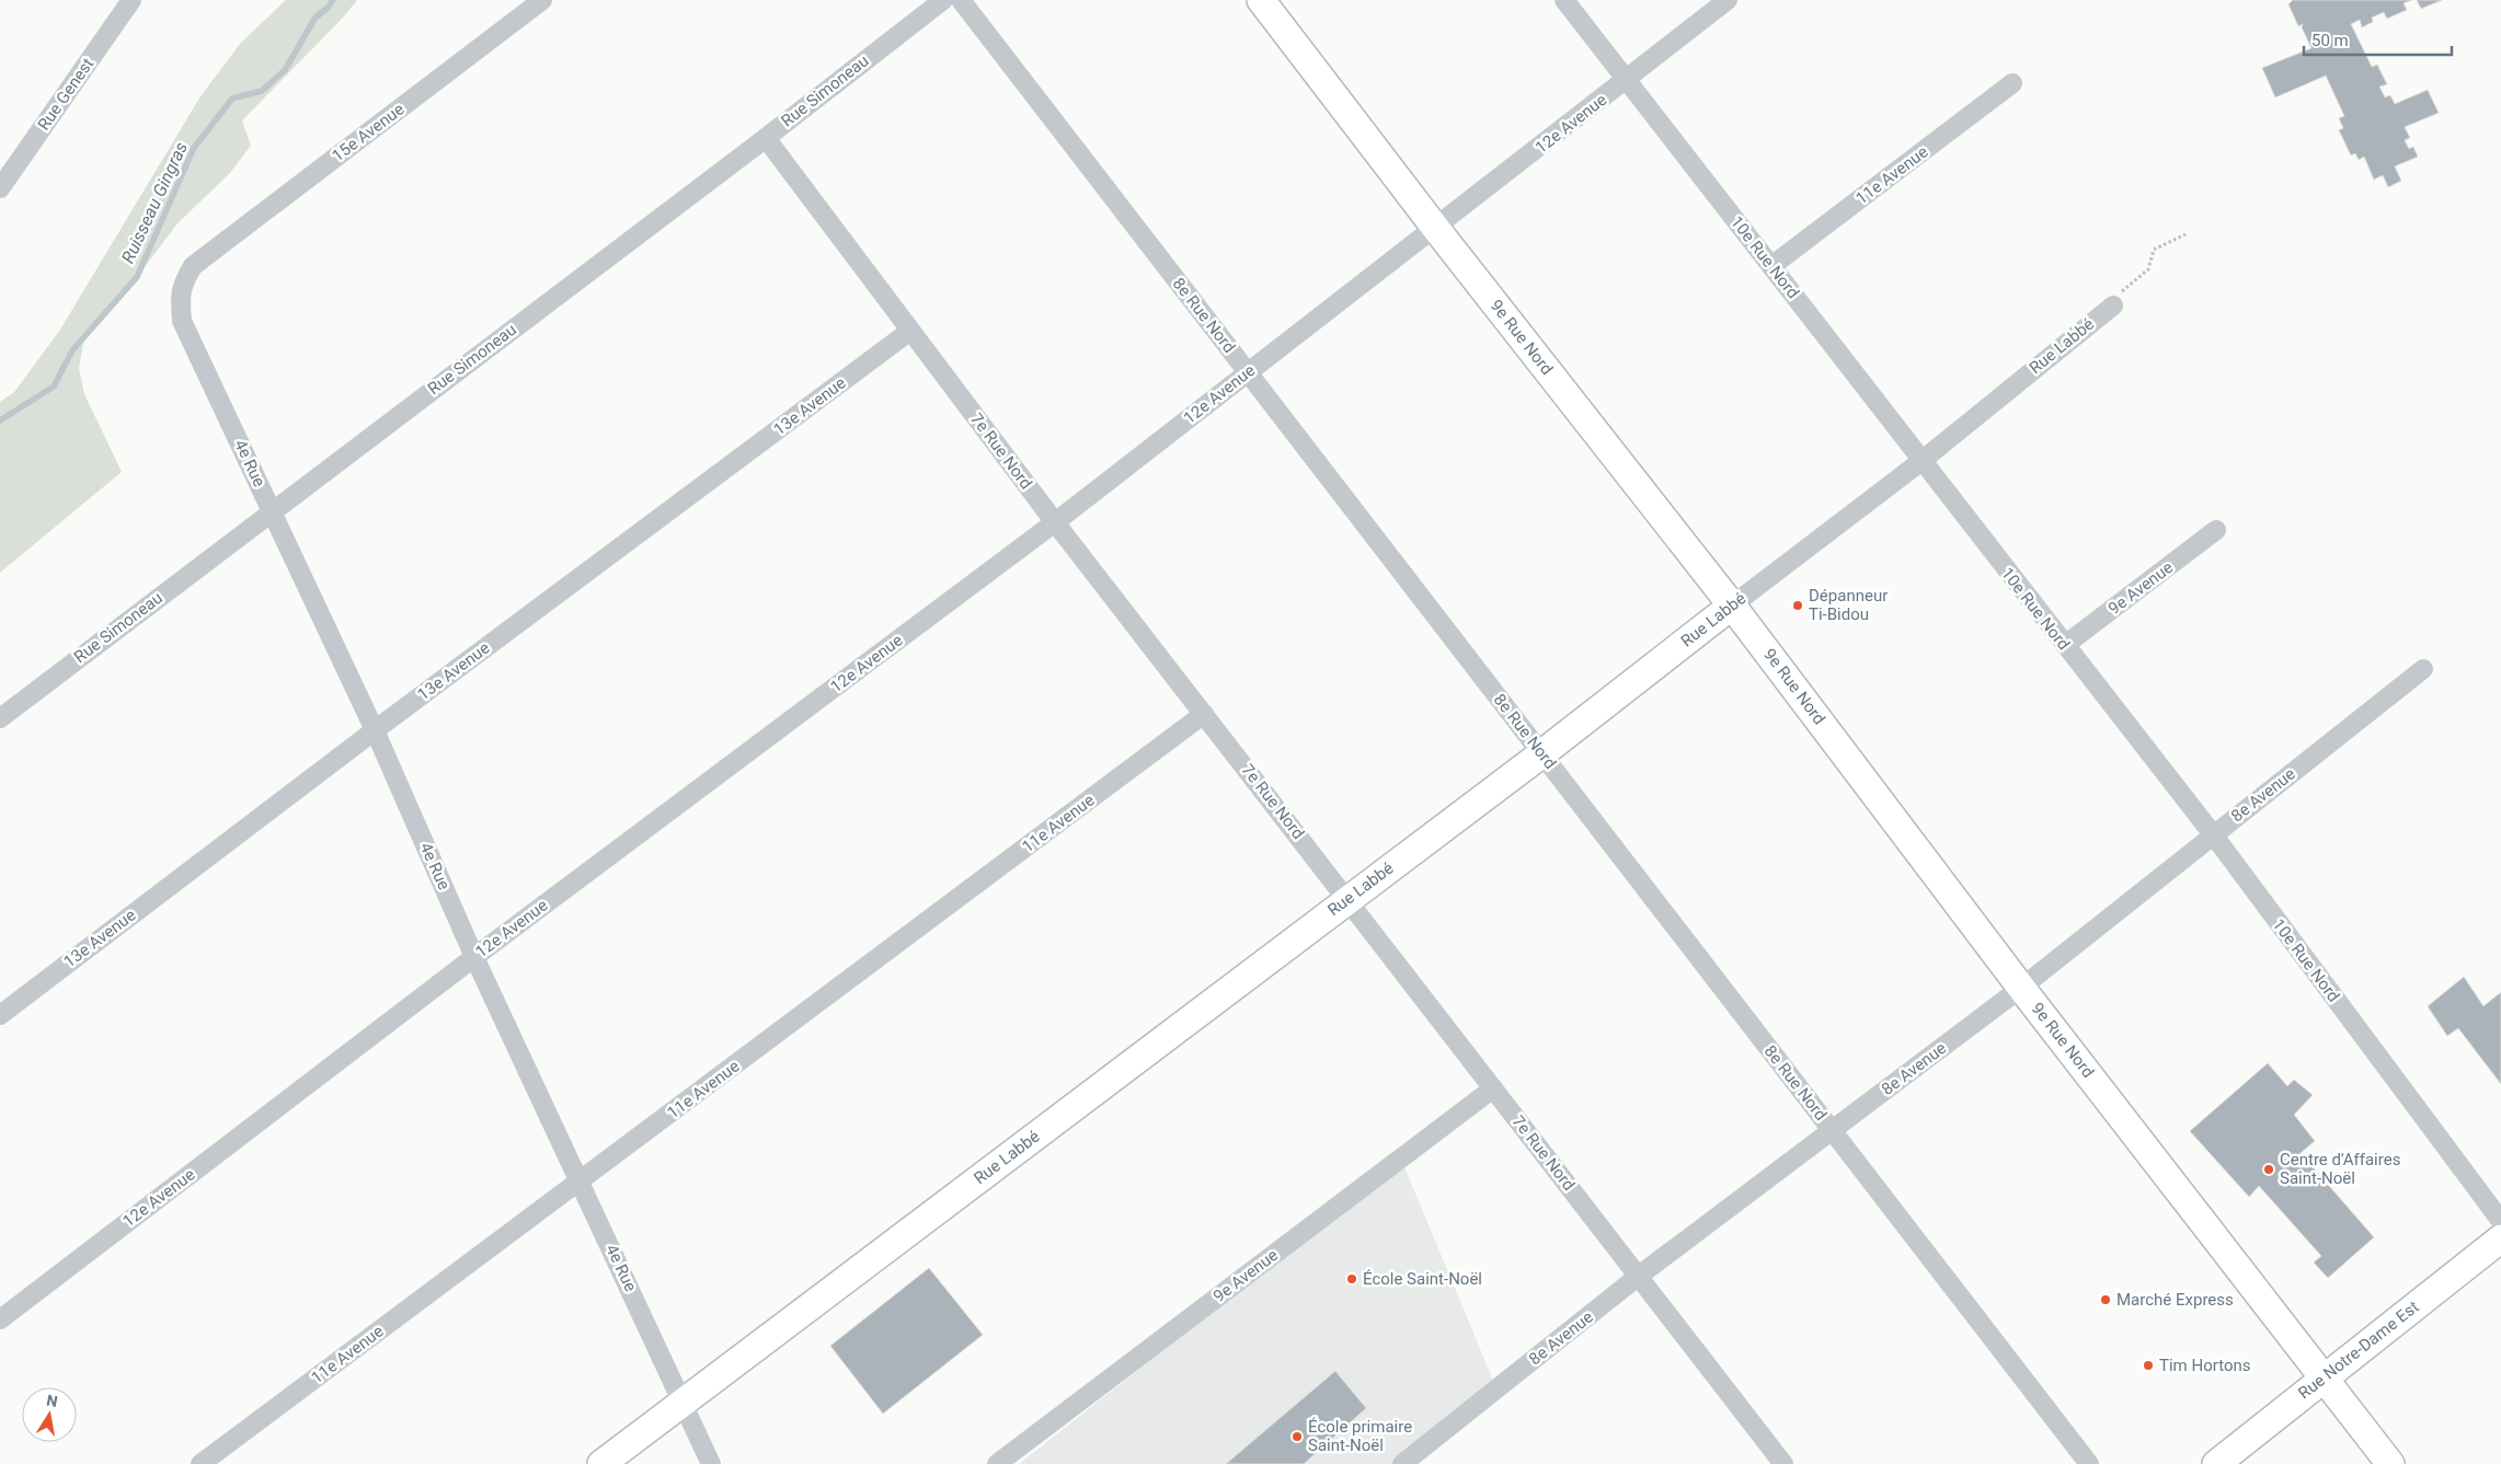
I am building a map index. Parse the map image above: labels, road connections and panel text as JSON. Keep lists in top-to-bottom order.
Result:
{
  "streets": {
    "street": [
      "Rue Simoneau",
      "Rue Genest",
      "12e Avenue",
      "15e Avenue",
      "11e Avenue",
      "10e Rue Nord",
      "8e Rue Nord",
      "9e Rue Nord",
      "Rue Labbé",
      "13e Avenue",
      "7e Rue Nord",
      "4e Rue",
      "9e Avenue",
      "8e Avenue",
      "Rue Notre-Dame Est"
    ]
  },
  "crossings": [
    ["Rue Simoneau", "7e Rue Nord"],
    ["Rue Simoneau", "4e Rue"],
    ["12e Avenue", "10e Rue Nord"],
    ["12e Avenue", "8e Rue Nord"],
    ["12e Avenue", "9e Rue Nord"],
    ["12e Avenue", "7e Rue Nord"],
    ["12e Avenue", "4e Rue"],
    ["15e Avenue", "4e Rue"],
    ["11e Avenue", "10e Rue Nord"],
    ["11e Avenue", "7e Rue Nord"],
    ["11e Avenue", "4e Rue"],
    ["10e Rue Nord", "Rue Labbé"],
    ["10e Rue Nord", "9e Avenue"],
    ["10e Rue Nord", "8e Avenue"],
    ["8e Rue Nord", "Rue Labbé"],
    ["8e Rue Nord", "8e Avenue"],
    ["9e Rue Nord", "Rue Labbé"],
    ["9e Rue Nord", "8e Avenue"],
    ["9e Rue Nord", "Rue Notre-Dame Est"],
    ["Rue Labbé", "7e Rue Nord"],
    ["Rue Labbé", "4e Rue"],
    ["13e Avenue", "7e Rue Nord"],
    ["13e Avenue", "4e Rue"],
    ["7e Rue Nord", "9e Avenue"],
    ["7e Rue Nord", "8e Avenue"]
  ],
  "water": ["Ruisseau Gingras"],
  "places": [
    "Dépanneur Ti-Bidou",
    "Centre d'Affaires Saint-Noël",
    "École Saint-Noël",
    "Marché Express",
    "Tim Hortons",
    "École primaire Saint-Noël"
  ],
  "scale_bar": "50 m",
  "north": "top"
}
